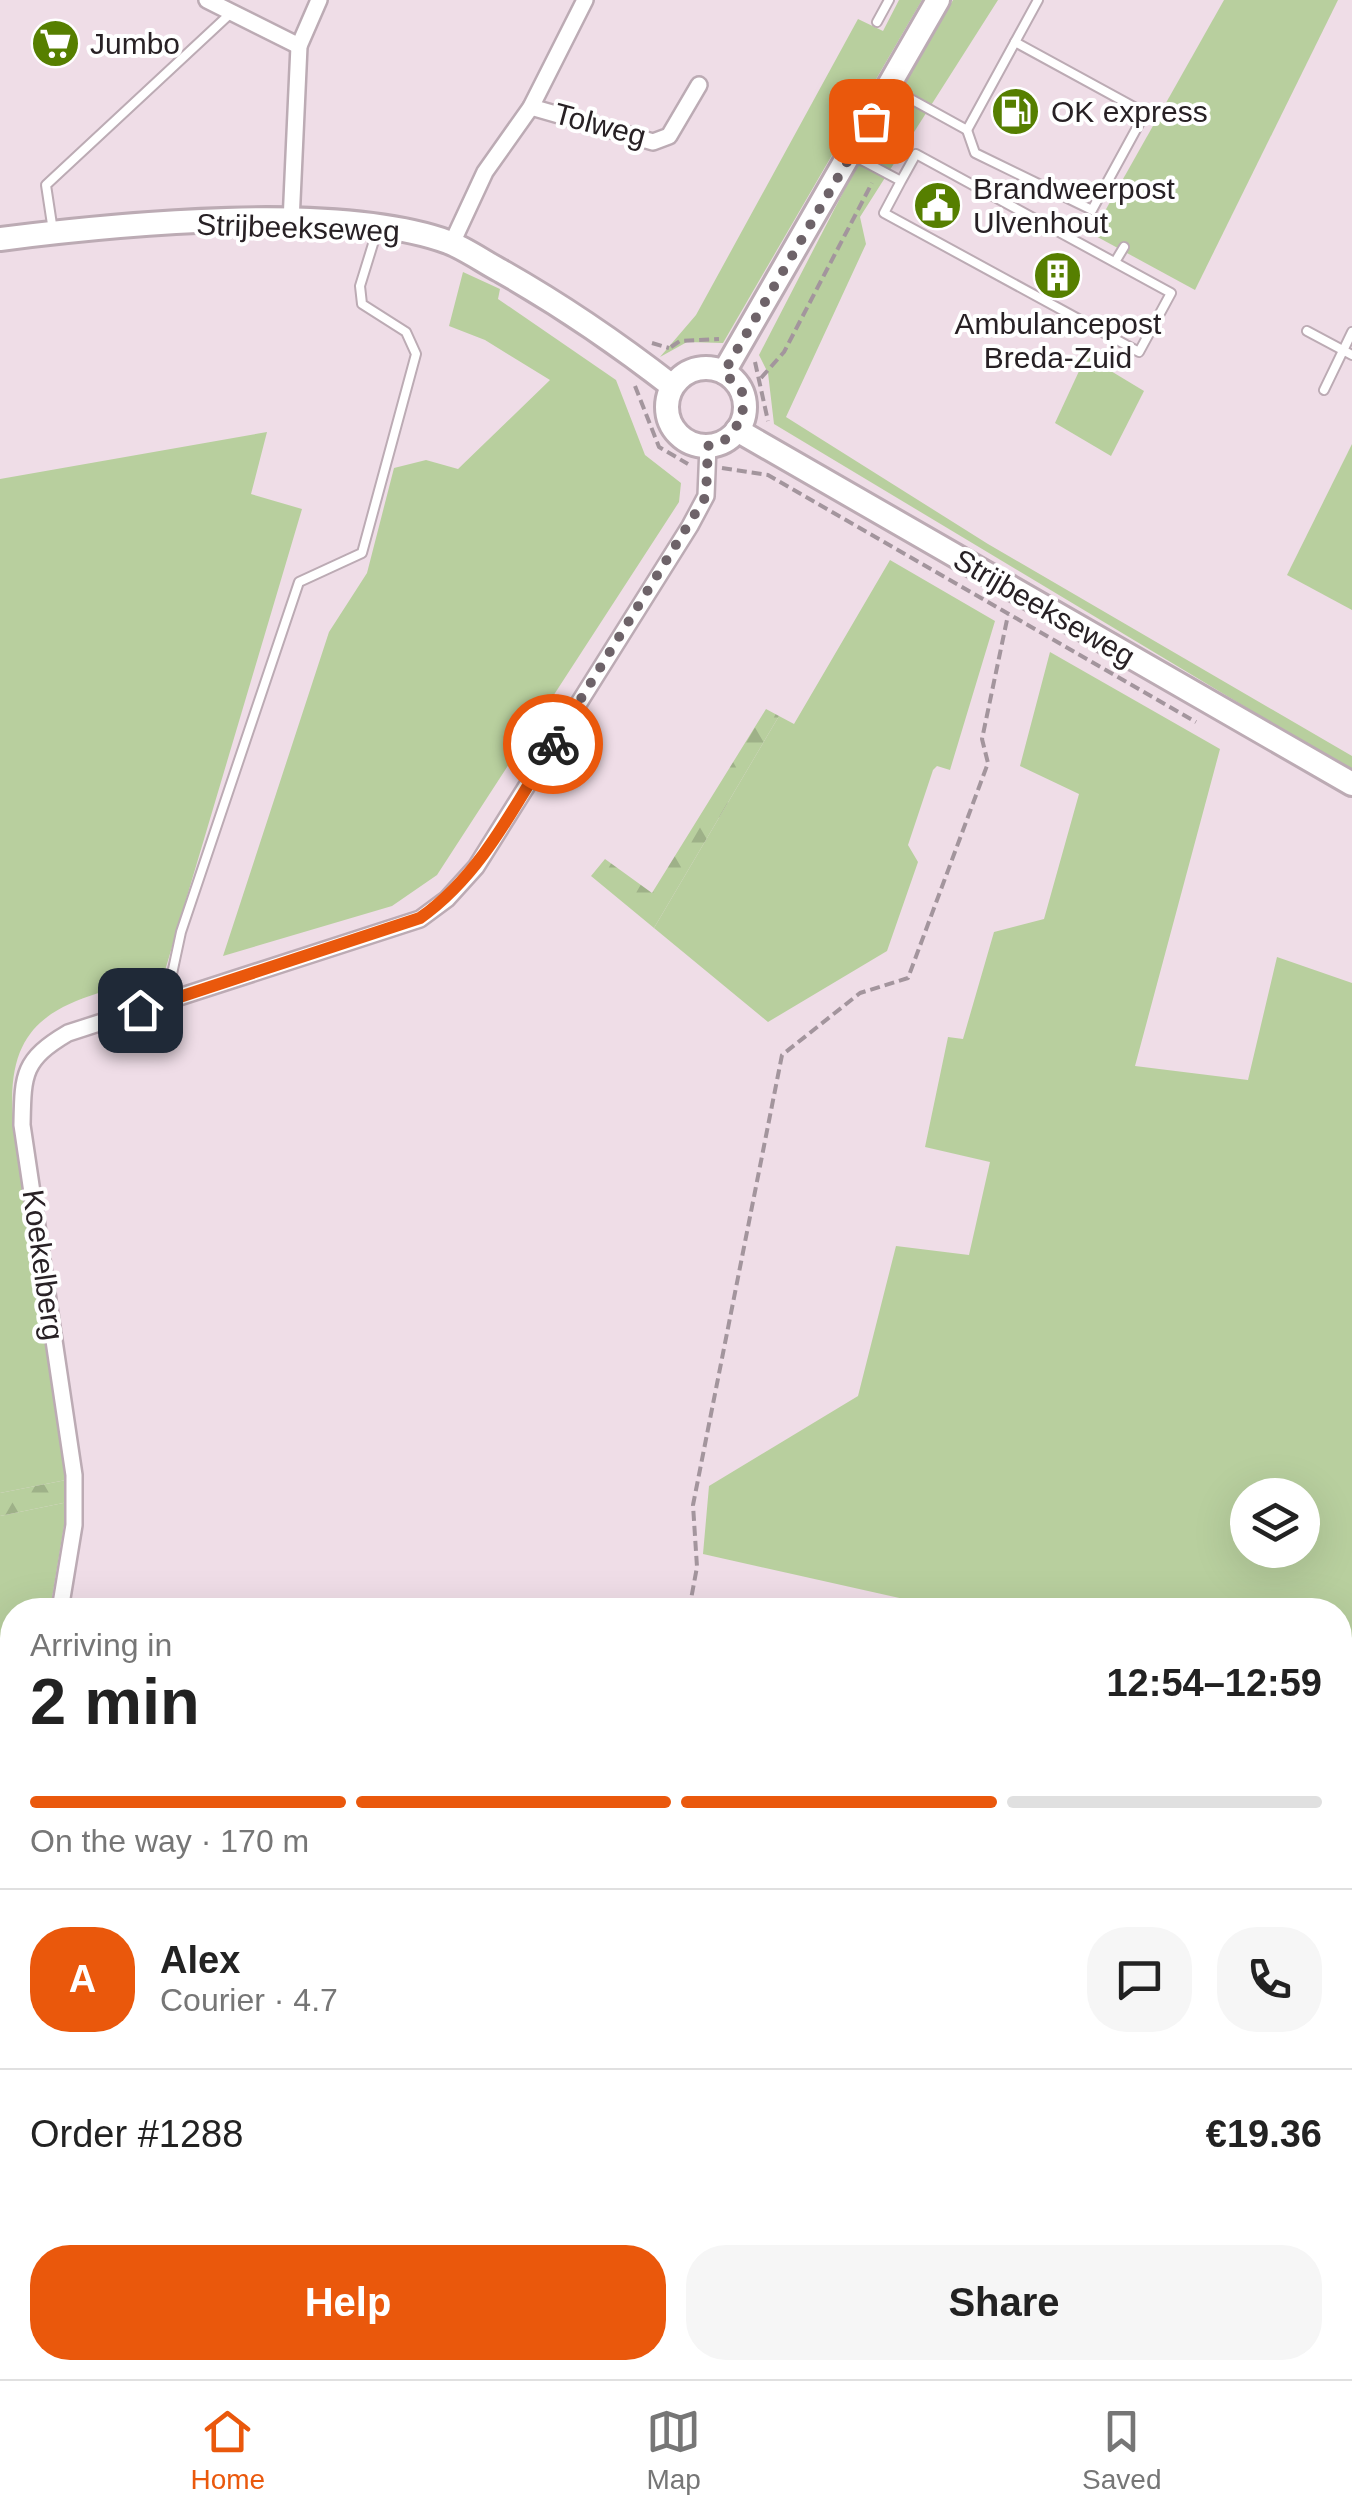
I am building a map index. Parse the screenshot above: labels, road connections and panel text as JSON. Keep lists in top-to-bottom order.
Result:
{
  "streets": {
    "main road": ["Strijbeekseweg"],
    "street": ["Tolweg", "Koekelberg"]
  },
  "crossings": [
    ["Tolweg", "Strijbeekseweg"],
    ["Strijbeekseweg", "Koekelberg"]
  ],
  "places": {
    "supermarket": ["Jumbo"],
    "fuel station": ["OK express"],
    "public building": ["Brandweerpost Ulvenhout"],
    "building": ["Ambulancepost Breda-Zuid"]
  },
  "page": {
    "heading": ["2 min", "Arriving in", "12:54–12:59"],
    "panel": [
      "Alex",
      "Courier · 4.7",
      "Order #1288",
      "€19.36"
    ],
    "bar": "On the way · 170 m",
    "round": "A",
    "buttons": ["Help", "Share"],
    "tabs": ["Home", "Map", "Saved"]
  }
}
